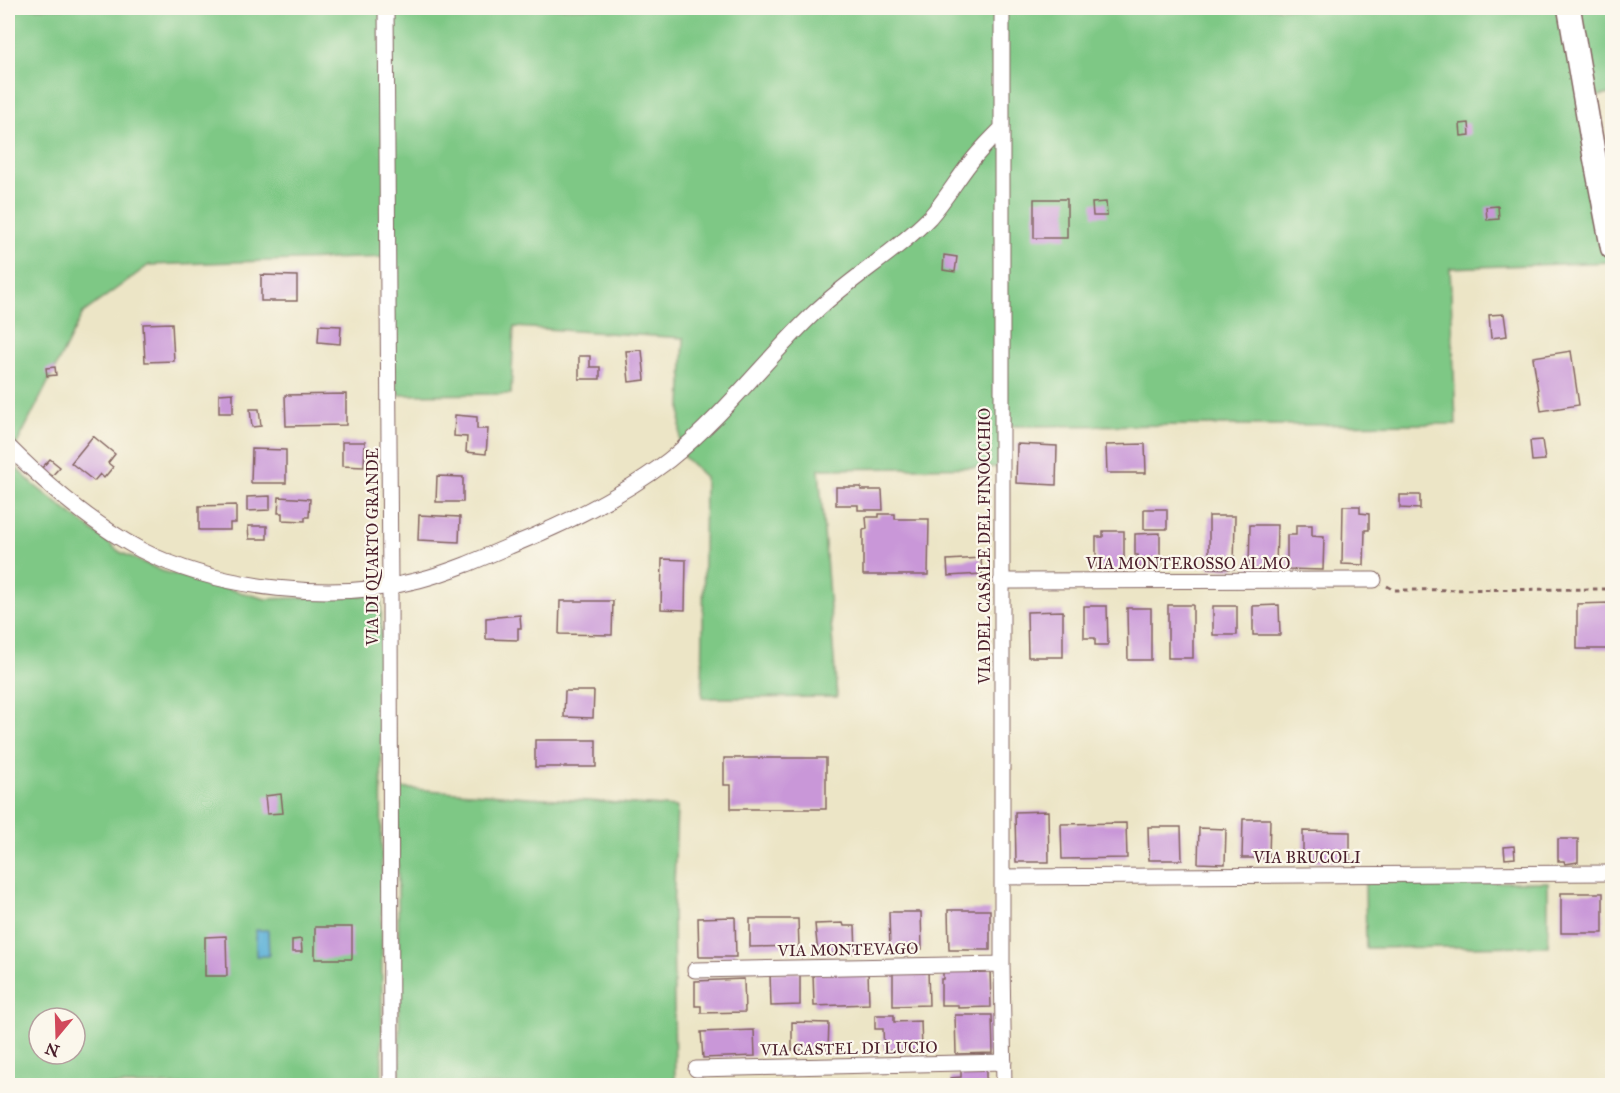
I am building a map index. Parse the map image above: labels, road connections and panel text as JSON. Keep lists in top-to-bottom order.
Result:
{
  "streets": {
    "street": [
      "VIA DEL CASALE DEL FINOCCHIO",
      "VIA DI QUARTO GRANDE",
      "VIA MONTEROSSO ALMO",
      "VIA BRUCOLI",
      "VIA MONTEVAGO",
      "VIA CASTEL DI LUCIO"
    ]
  },
  "crossings": [
    ["VIA DEL CASALE DEL FINOCCHIO", "VIA MONTEROSSO ALMO"],
    ["VIA DEL CASALE DEL FINOCCHIO", "VIA BRUCOLI"],
    ["VIA DEL CASALE DEL FINOCCHIO", "VIA MONTEVAGO"],
    ["VIA DEL CASALE DEL FINOCCHIO", "VIA CASTEL DI LUCIO"]
  ],
  "north": "bottom"
}
